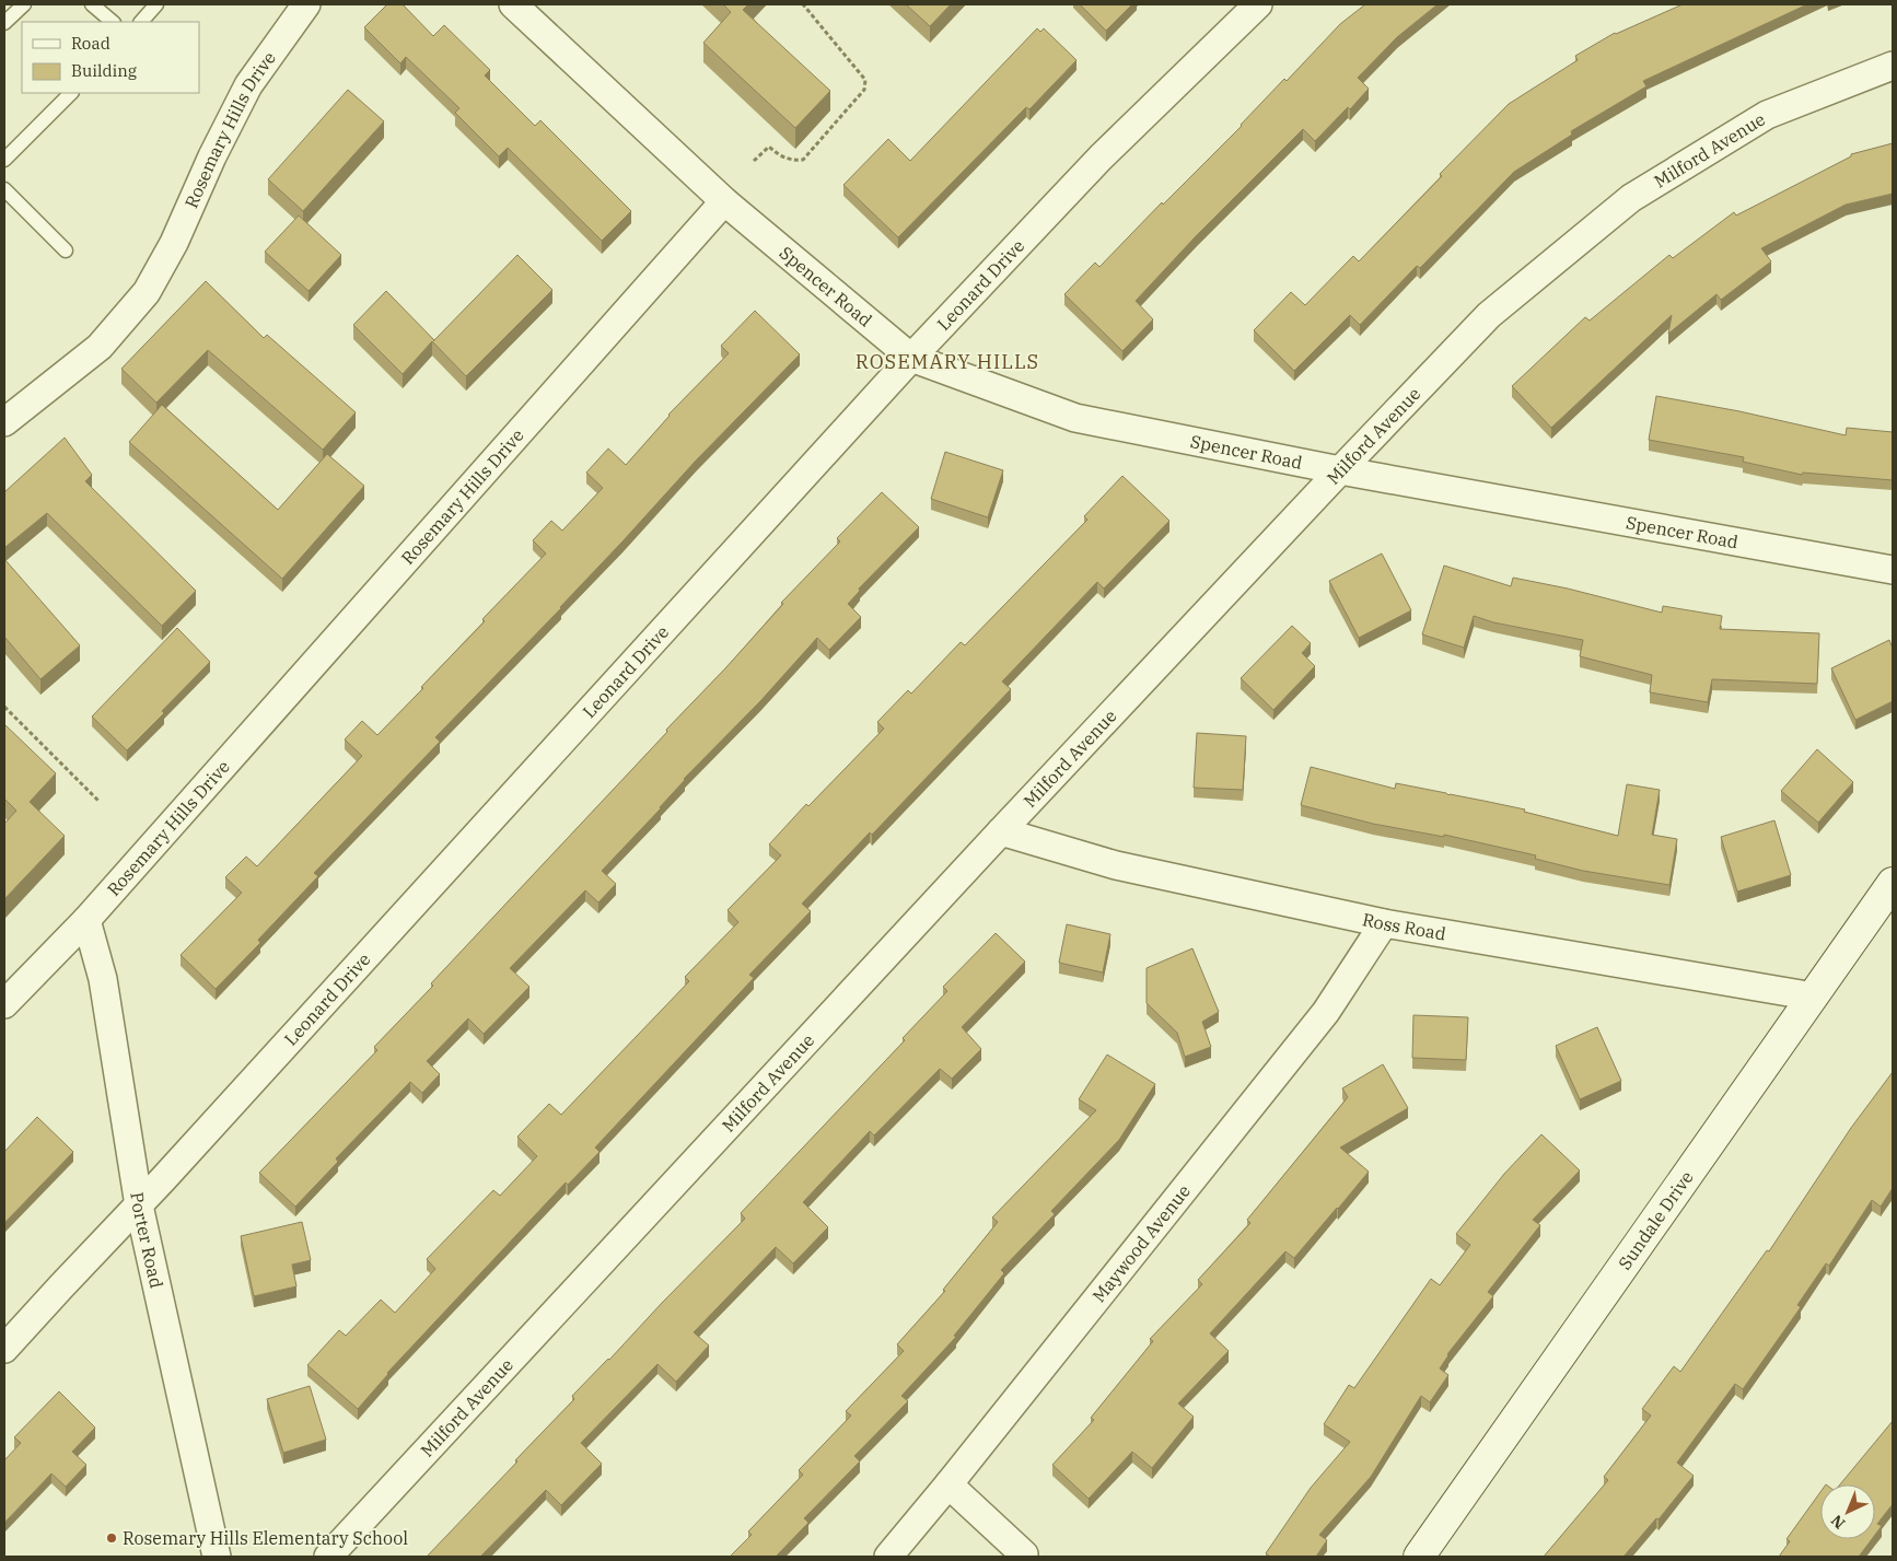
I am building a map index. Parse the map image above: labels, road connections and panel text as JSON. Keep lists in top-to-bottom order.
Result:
{
  "streets": {
    "street": [
      "Rosemary Hills Drive",
      "Milford Avenue",
      "Leonard Drive",
      "Spencer Road",
      "Ross Road",
      "Sundale Drive",
      "Porter Road",
      "Maywood Avenue"
    ]
  },
  "crossings": [
    ["Rosemary Hills Drive", "Spencer Road"],
    ["Rosemary Hills Drive", "Porter Road"],
    ["Milford Avenue", "Spencer Road"],
    ["Milford Avenue", "Ross Road"],
    ["Leonard Drive", "Spencer Road"],
    ["Leonard Drive", "Porter Road"],
    ["Ross Road", "Sundale Drive"],
    ["Ross Road", "Maywood Avenue"]
  ],
  "districts": ["ROSEMARY HILLS"],
  "places": ["Rosemary Hills Elementary School"],
  "legend": ["Road", "Building"],
  "north": "bottom left"
}
